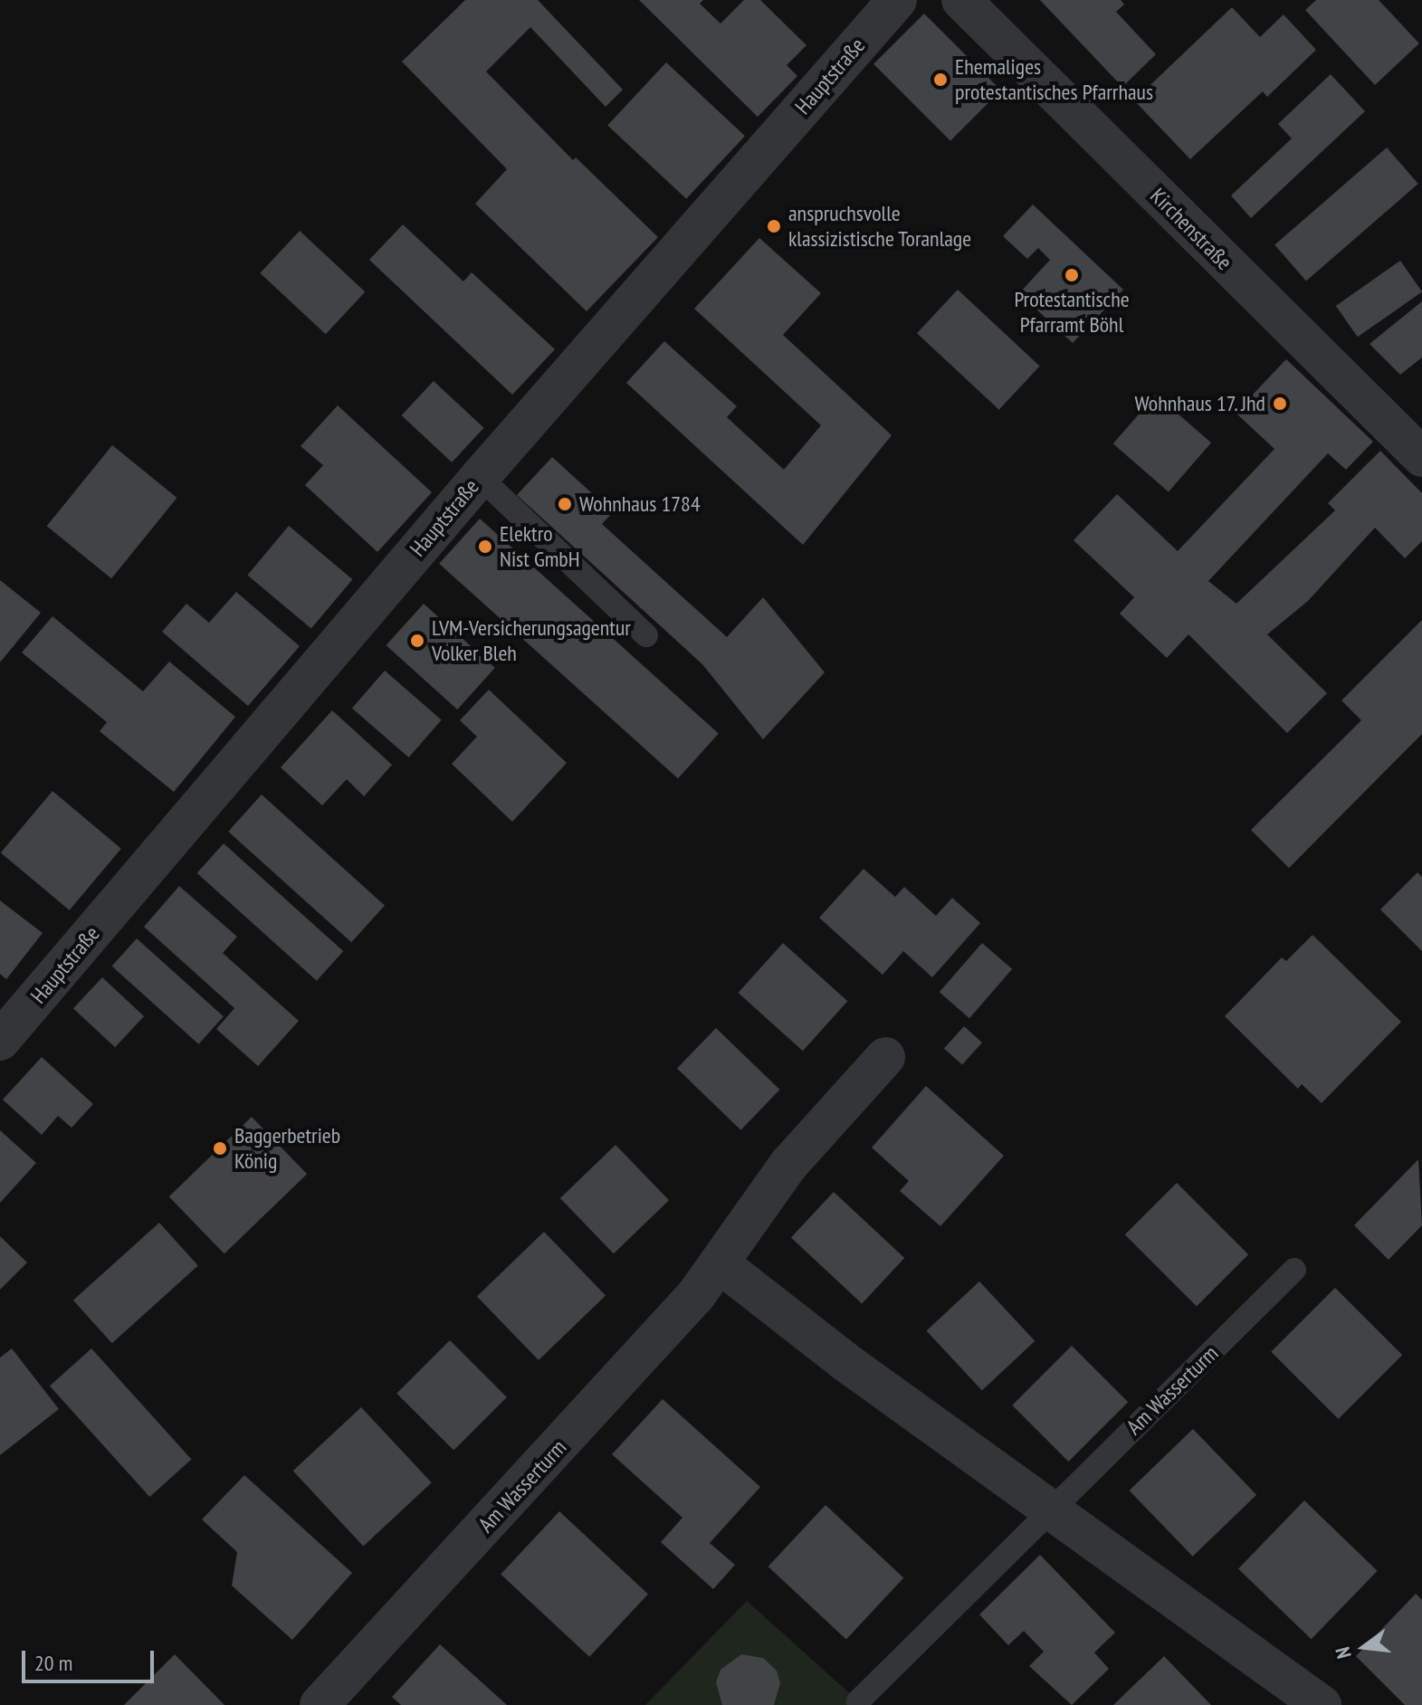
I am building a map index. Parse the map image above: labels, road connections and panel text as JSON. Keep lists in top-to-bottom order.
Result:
{
  "streets": {
    "street": ["Hauptstraße", "Kirchenstraße", "Am Wasserturm"]
  },
  "places": [
    "Ehemaliges protestantisches Pfarrhaus",
    "anspruchsvolle klassizistische Toranlage",
    "Protestantische Pfarramt Böhl",
    "Wohnhaus 17. Jhd",
    "Wohnhaus 1784",
    "Elektro Nist GmbH",
    "LVM-Versicherungsagentur Volker Bleh",
    "Baggerbetrieb König"
  ],
  "scale_bar": "20 m",
  "north": "left"
}
